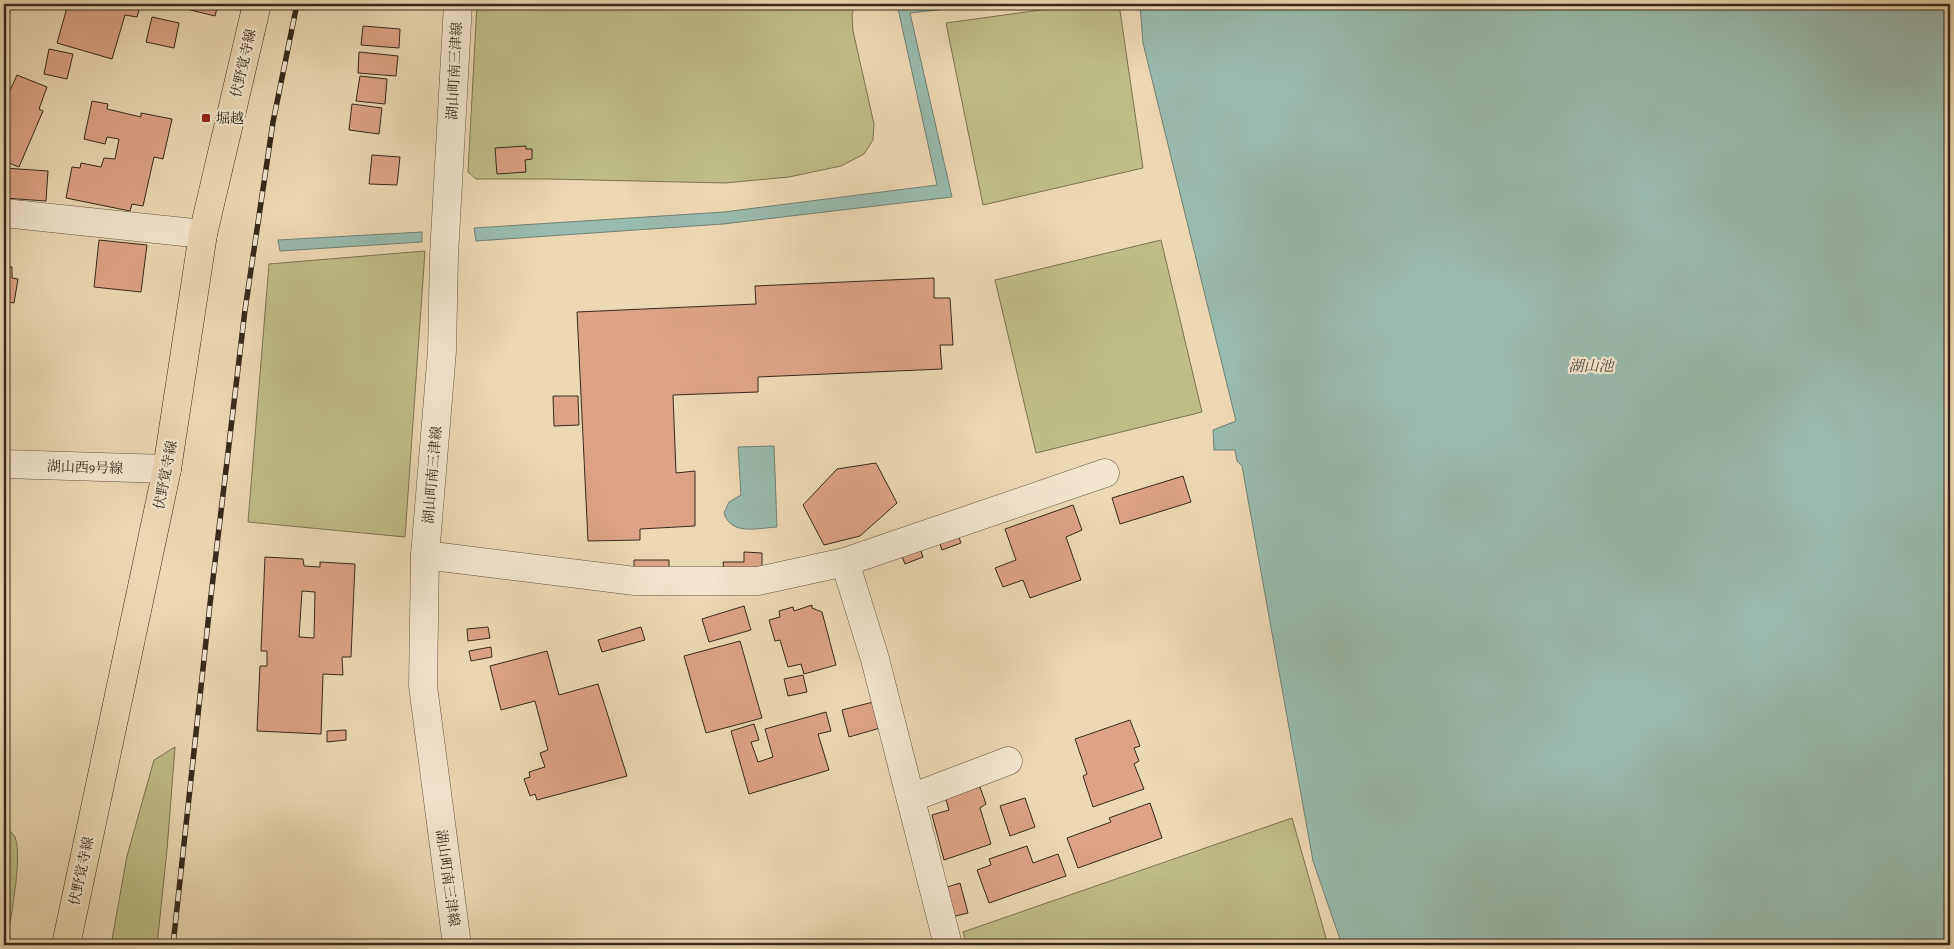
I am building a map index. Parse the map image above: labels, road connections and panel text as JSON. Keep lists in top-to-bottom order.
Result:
{
  "streets": {
    "main road": ["伏野覚寺線"],
    "street": ["湖山町南三津線", "湖山西9号線"]
  },
  "crossings": [
    ["伏野覚寺線", "湖山西9号線"]
  ],
  "water": ["湖山池"],
  "places": {
    "transit": ["堀越"]
  }
}
